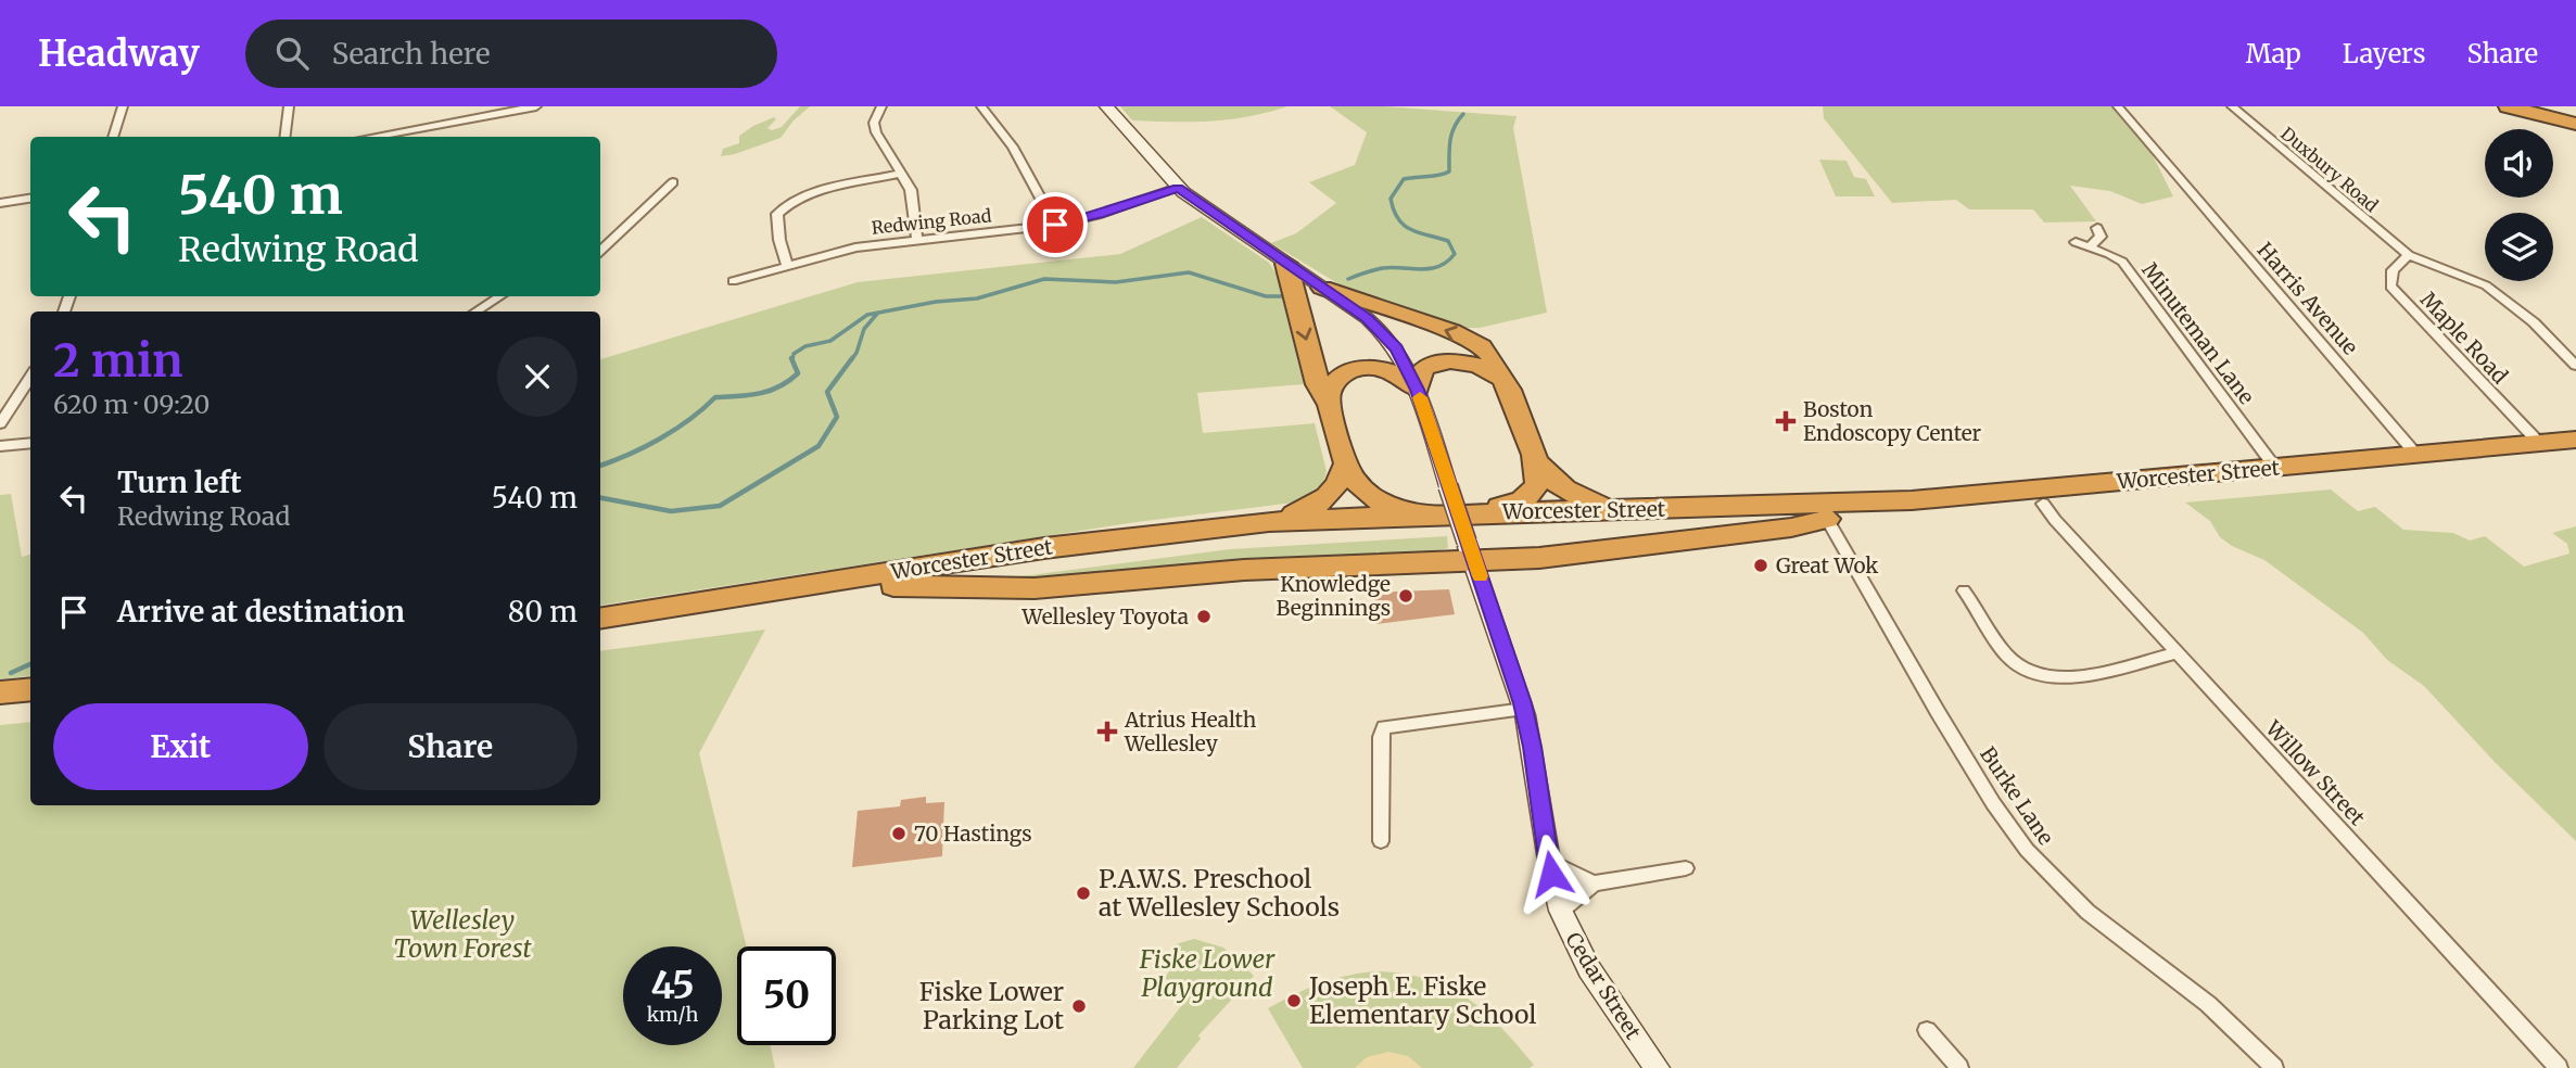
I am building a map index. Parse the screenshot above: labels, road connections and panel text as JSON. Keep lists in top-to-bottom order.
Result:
{
  "streets": {
    "highway": ["Worcester Street"],
    "main road": ["Cedar Street"],
    "street": [
      "Duxbury Road",
      "Redwing Road",
      "Harris Avenue",
      "Minuteman Lane",
      "Maple Road",
      "Willow Street",
      "Burke Lane"
    ]
  },
  "crossings": [
    ["Duxbury Road", "Maple Road"],
    ["Redwing Road", "Cedar Street"],
    ["Harris Avenue", "Worcester Street"],
    ["Minuteman Lane", "Worcester Street"],
    ["Maple Road", "Worcester Street"],
    ["Worcester Street", "Willow Street"],
    ["Worcester Street", "Burke Lane"]
  ],
  "parks": ["Wellesley Town Forest", "Fiske Lower Playground"],
  "places": {
    "health": ["Boston Endoscopy Center", "Atrius Health Wellesley"],
    "other": [
      "Great Wok",
      "Knowledge Beginnings",
      "Wellesley Toyota",
      "70 Hastings",
      "P.A.W.S. Preschool at Wellesley Schools",
      "Joseph E. Fiske Elementary School",
      "Fiske Lower Parking Lot"
    ]
  },
  "page": {
    "header": "Headway",
    "search": "Search here",
    "nav": ["Map", "Layers", "Share"],
    "turn": ["540 m", "Redwing Road"],
    "heading": ["2 min", "620 m · 09:20"],
    "list": [
      {
        "name": "Turn left",
        "note": "Redwing Road",
        "value": "540 m"
      },
      {
        "name": "Arrive at destination",
        "value": "80 m"
      }
    ],
    "buttons": ["Exit", "Share"],
    "speed": "45 km/h",
    "limit": "50"
  }
}
